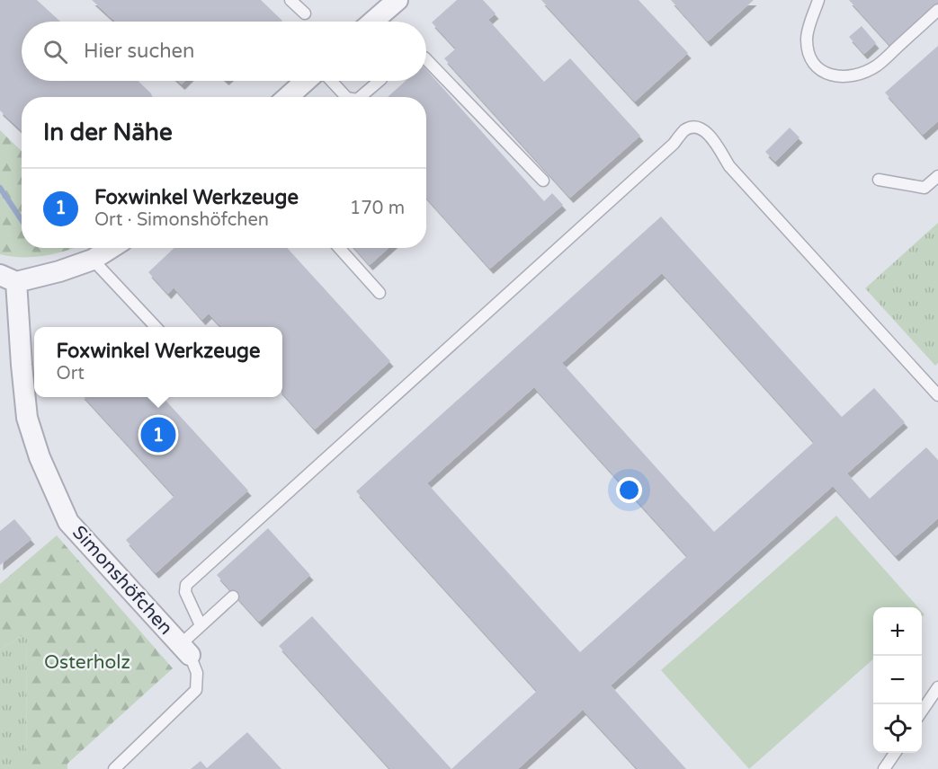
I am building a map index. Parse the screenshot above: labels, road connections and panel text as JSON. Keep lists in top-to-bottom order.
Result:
{
  "streets": {
    "street": ["Simonshöfchen"]
  },
  "parks": ["Osterholz"],
  "page": {
    "search": "Hier suchen",
    "heading": "In der Nähe",
    "list": [
      {
        "mark": "1",
        "name": "Foxwinkel Werkzeuge",
        "note": "Ort · Simonshöfchen",
        "value": "170 m"
      }
    ],
    "popup": ["Foxwinkel Werkzeuge", "Ort"],
    "pins": "1",
    "map_buttons": ["+", "−"]
  }
}
